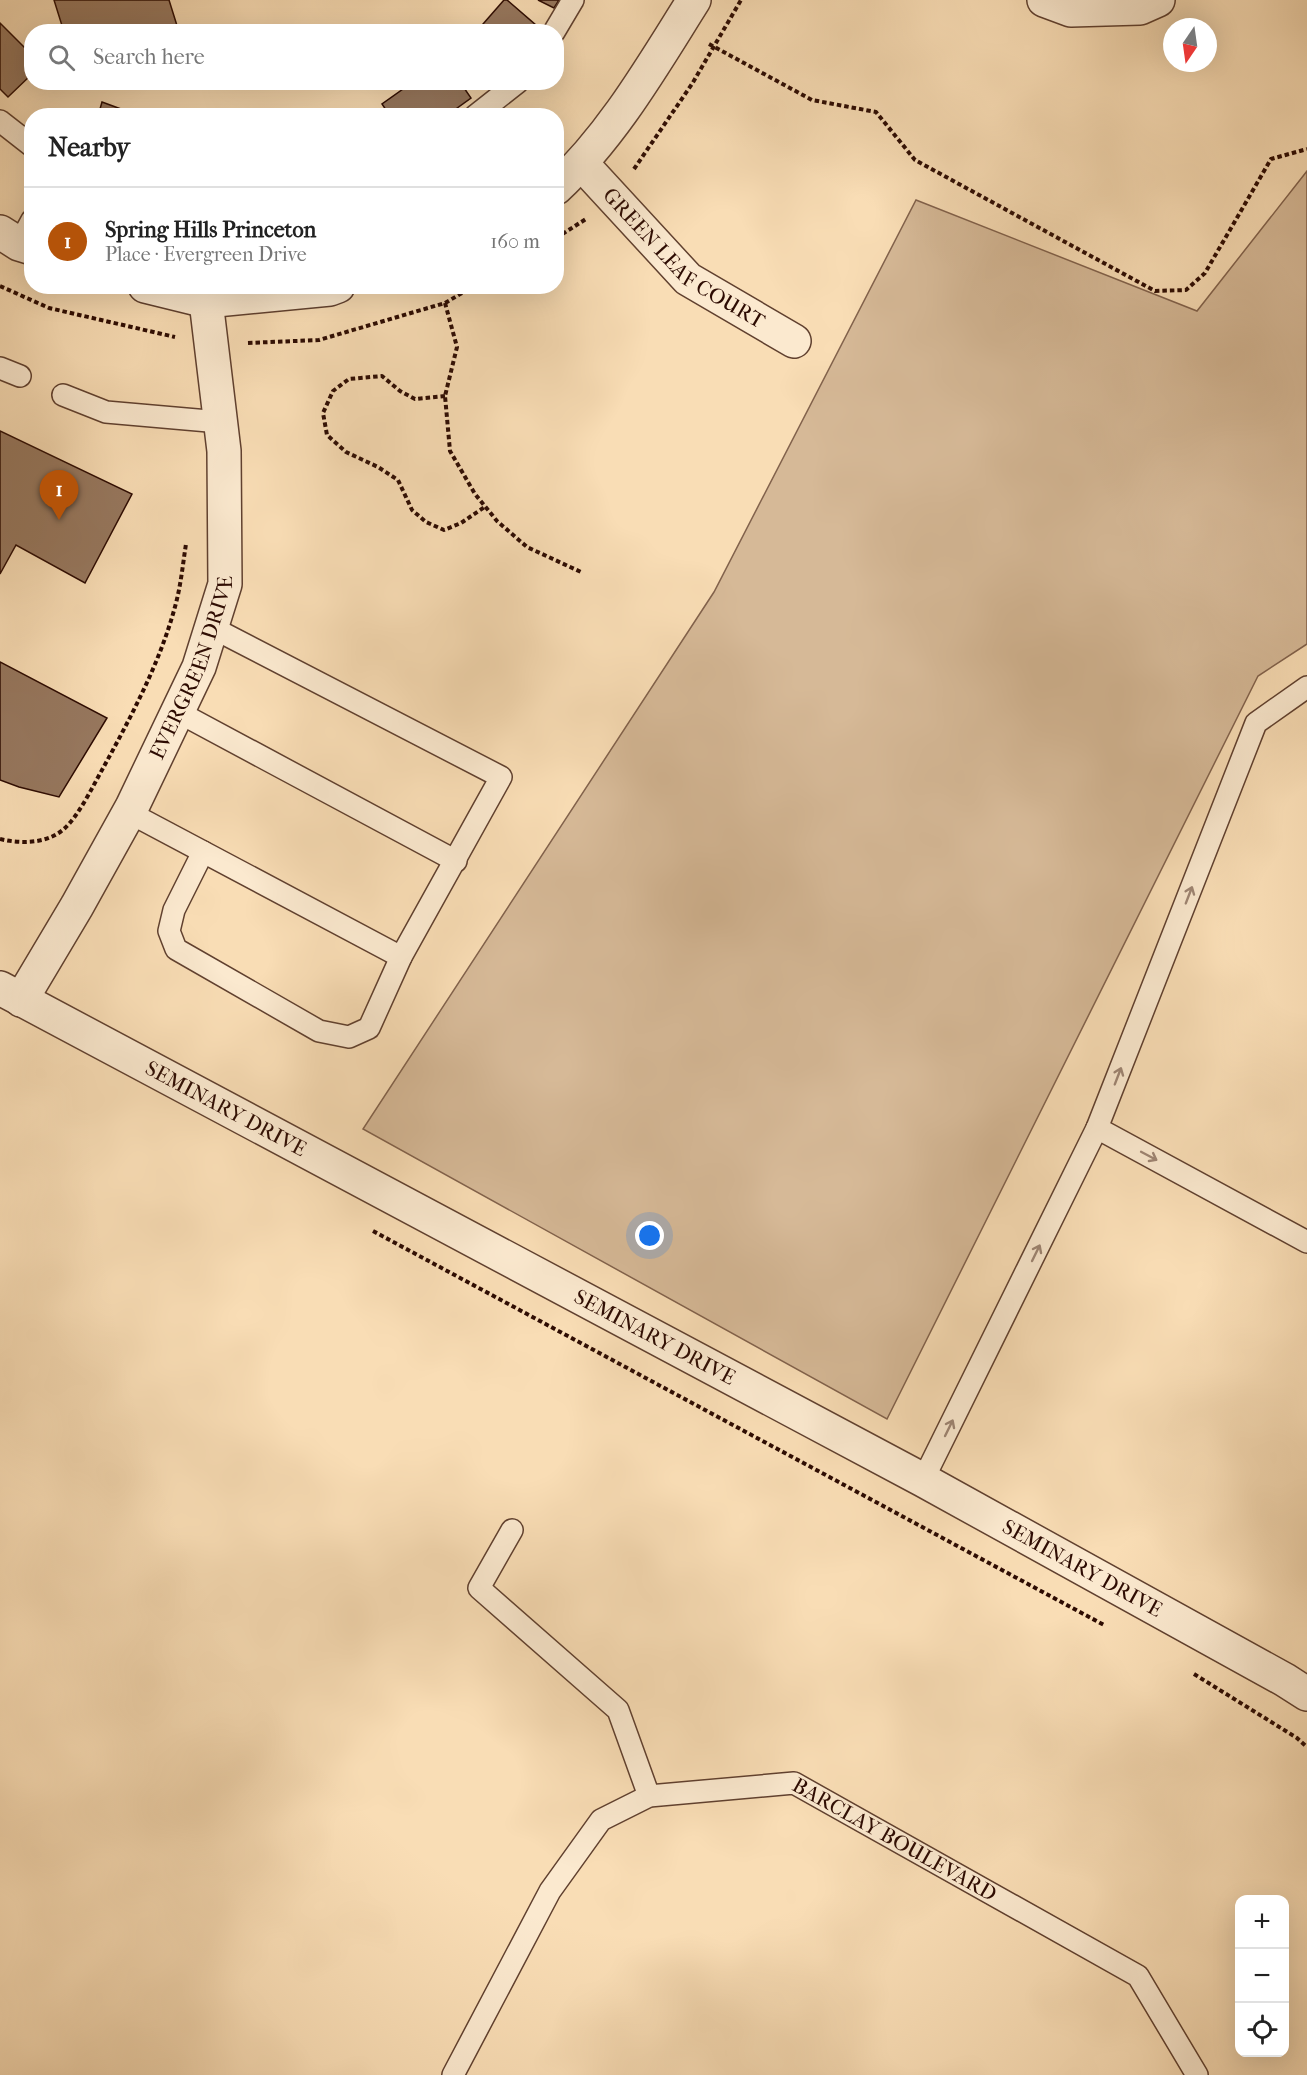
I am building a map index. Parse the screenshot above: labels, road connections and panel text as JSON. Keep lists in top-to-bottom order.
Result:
{
  "streets": {
    "street": ["GREEN LEAF COURT", "EVERGREEN DRIVE", "SEMINARY DRIVE"],
    "lane": ["BARCLAY BOULEVARD"]
  },
  "crossings": [
    ["EVERGREEN DRIVE", "SEMINARY DRIVE"]
  ],
  "north": "bottom",
  "page": {
    "search": "Search here",
    "heading": "Nearby",
    "list": [
      {
        "mark": "1",
        "name": "Spring Hills Princeton",
        "note": "Place · Evergreen Drive",
        "value": "160 m"
      }
    ],
    "pins": "1",
    "map_buttons": ["+", "−"]
  }
}
